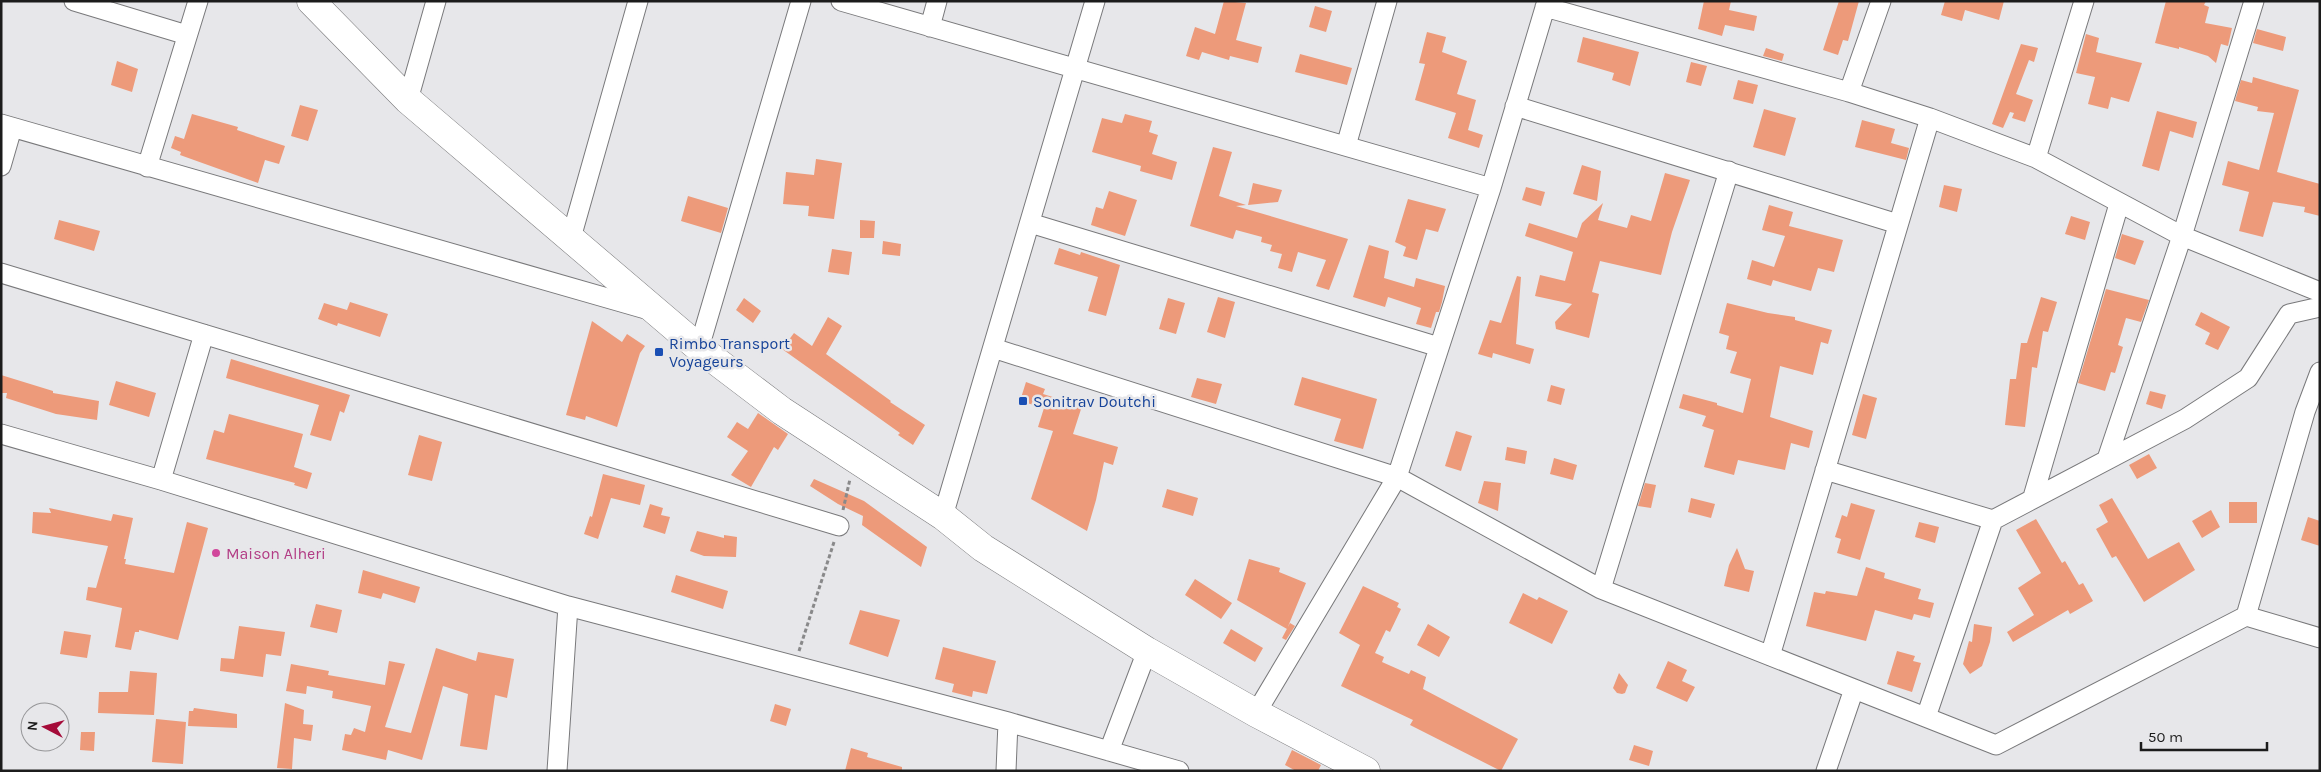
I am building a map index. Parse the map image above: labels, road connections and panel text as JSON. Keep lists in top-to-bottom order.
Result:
{
  "places": {
    "transit": ["Rimbo Transport Voyageurs", "Sonitrav Doutchi"],
    "other": ["Maison Alheri"]
  },
  "scale_bar": "50 m",
  "north": "left"
}
